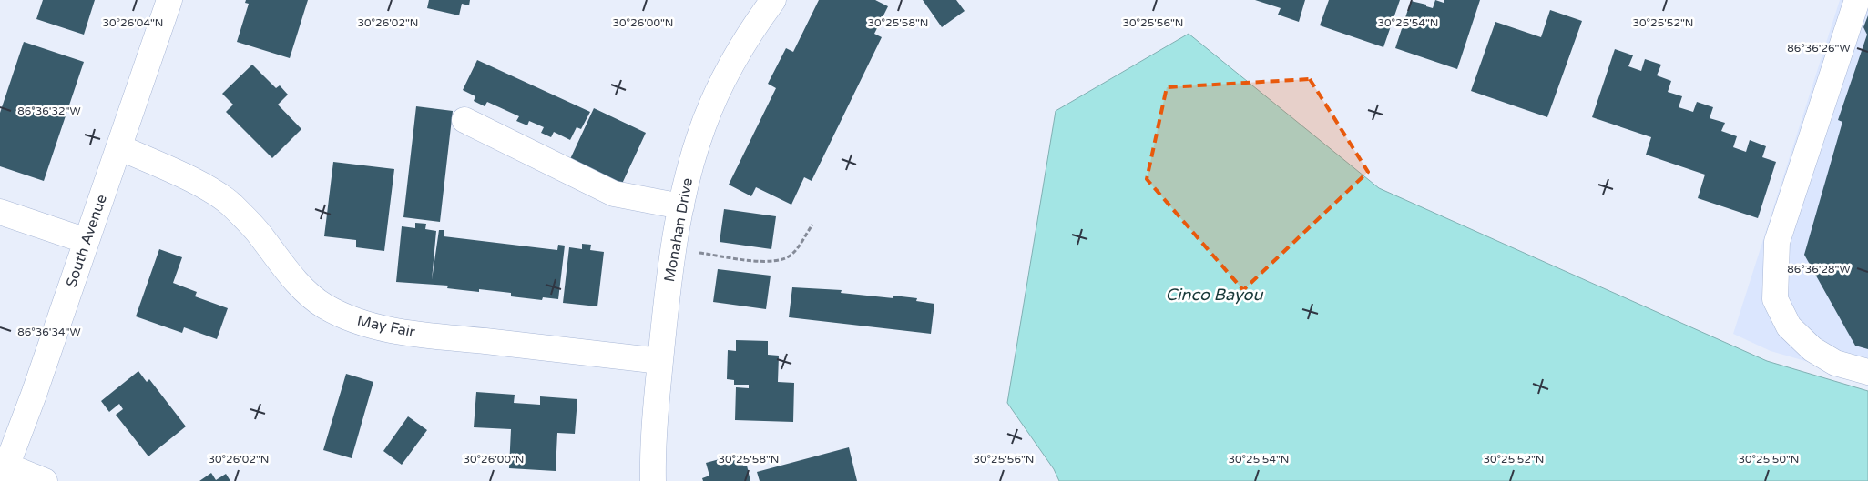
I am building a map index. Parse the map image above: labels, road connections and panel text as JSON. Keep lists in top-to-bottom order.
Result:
{
  "streets": {
    "street": ["Monahan Drive", "South Avenue", "May Fair"]
  },
  "crossings": [
    ["Monahan Drive", "May Fair"],
    ["South Avenue", "May Fair"]
  ],
  "water": ["Cinco Bayou"],
  "coordinates": [
    "30°26'04\"N",
    "30°26'02\"N",
    "30°26'00\"N",
    "30°25'58\"N",
    "30°25'56\"N",
    "30°25'54\"N",
    "30°25'52\"N",
    "86°36'26\"W",
    "86°36'32\"W",
    "86°36'28\"W",
    "86°36'34\"W",
    "30°25'50\"N"
  ]
}
